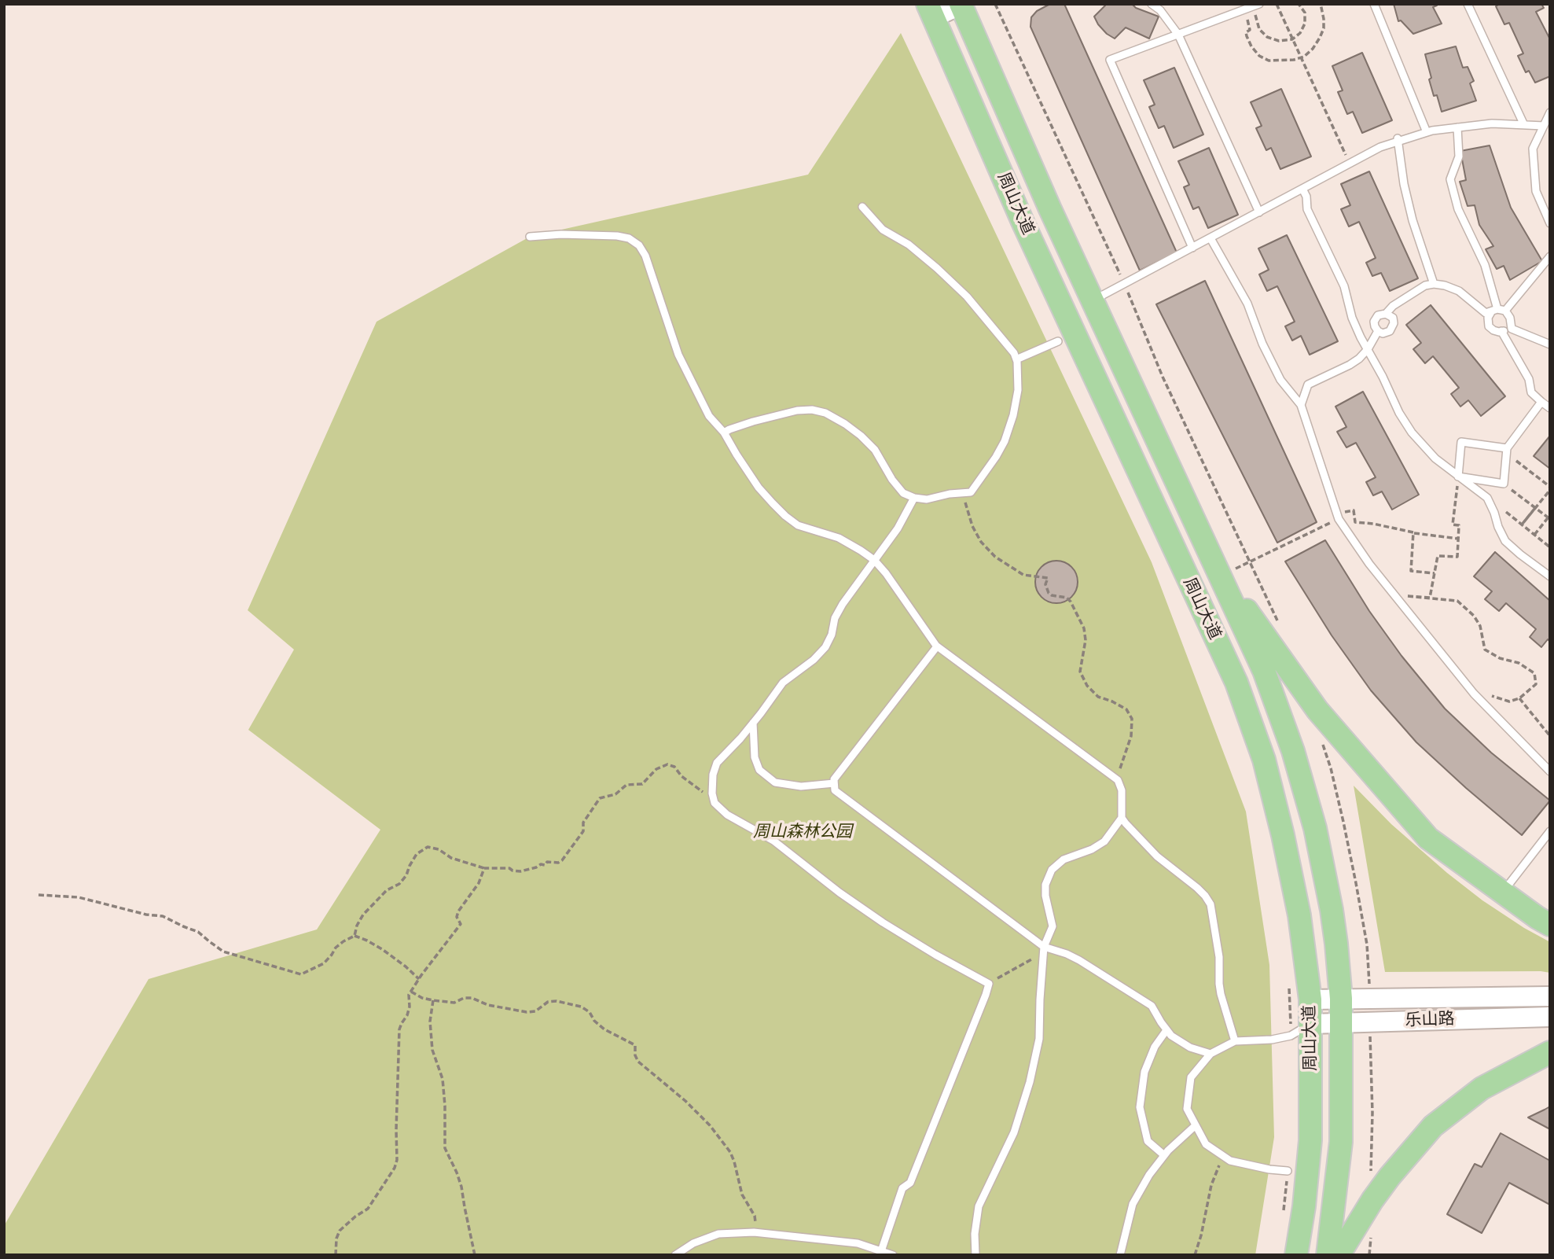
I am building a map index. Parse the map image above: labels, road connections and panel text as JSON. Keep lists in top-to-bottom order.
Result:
{
  "streets": {
    "main road": ["周山大道", "乐山路"]
  },
  "crossings": [
    ["周山大道", "乐山路"]
  ],
  "parks": ["周山森林公园"]
}
